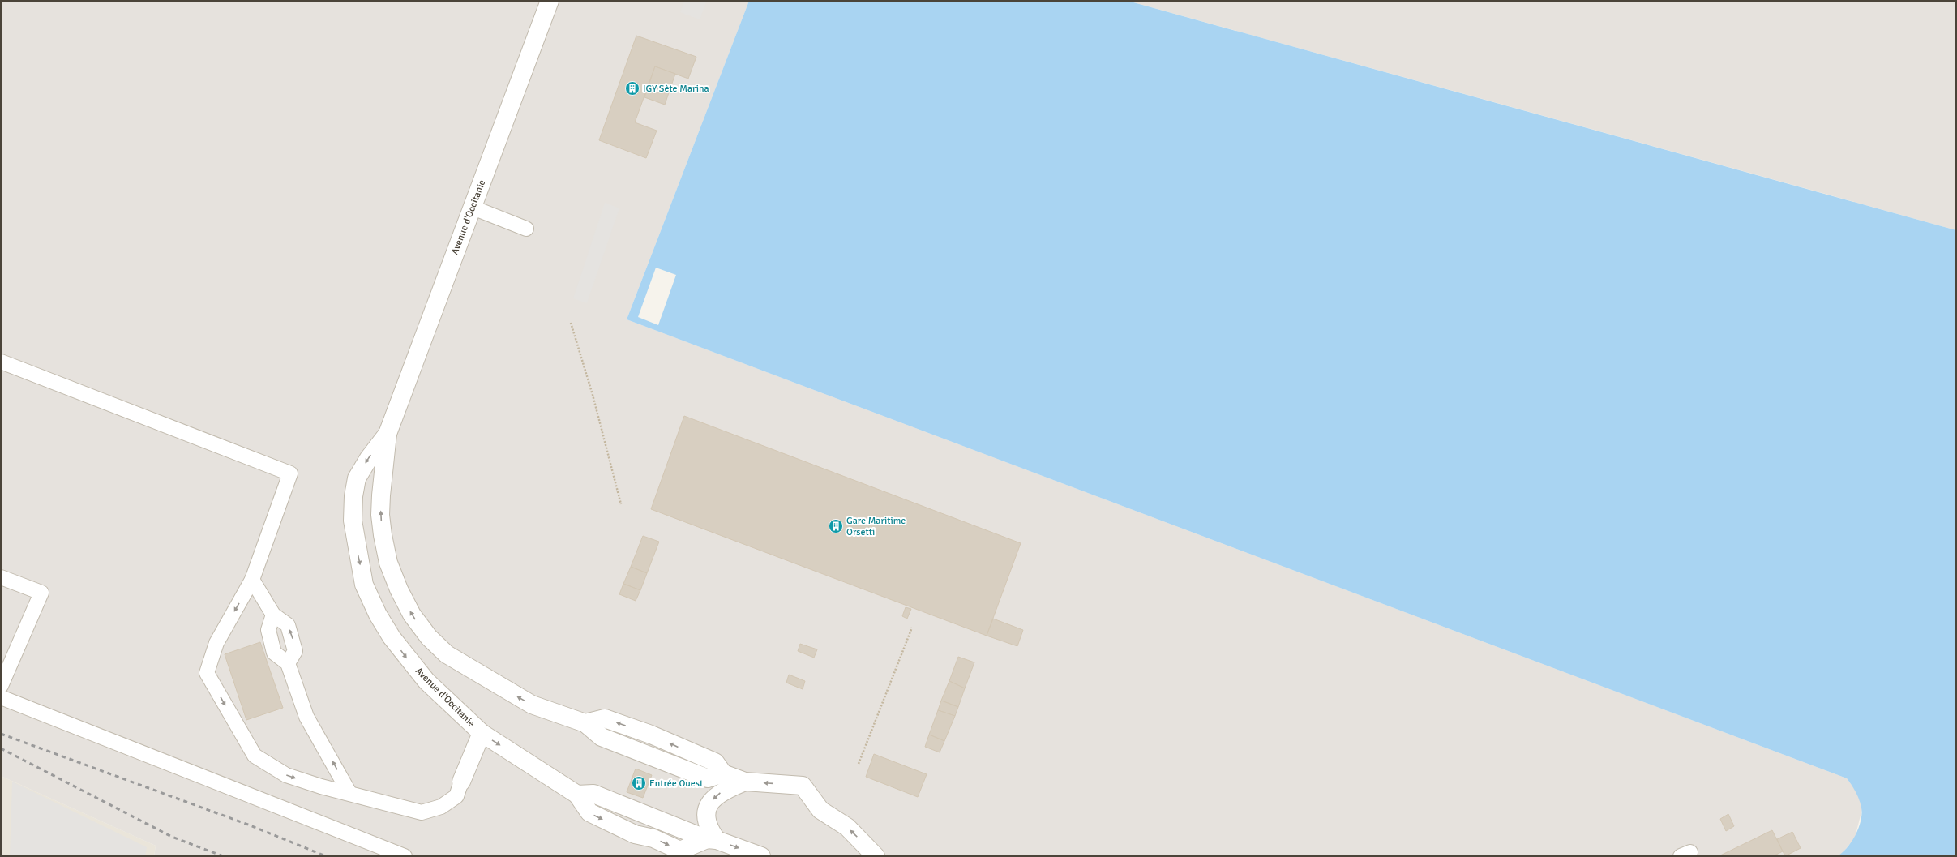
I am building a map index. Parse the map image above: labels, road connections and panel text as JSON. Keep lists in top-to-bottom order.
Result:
{
  "streets": {
    "street": ["Avenue d'Occitanie"]
  },
  "places": {
    "building": ["IGY Sète Marina", "Gare Maritime Orsetti", "Entrée Ouest"]
  }
}
